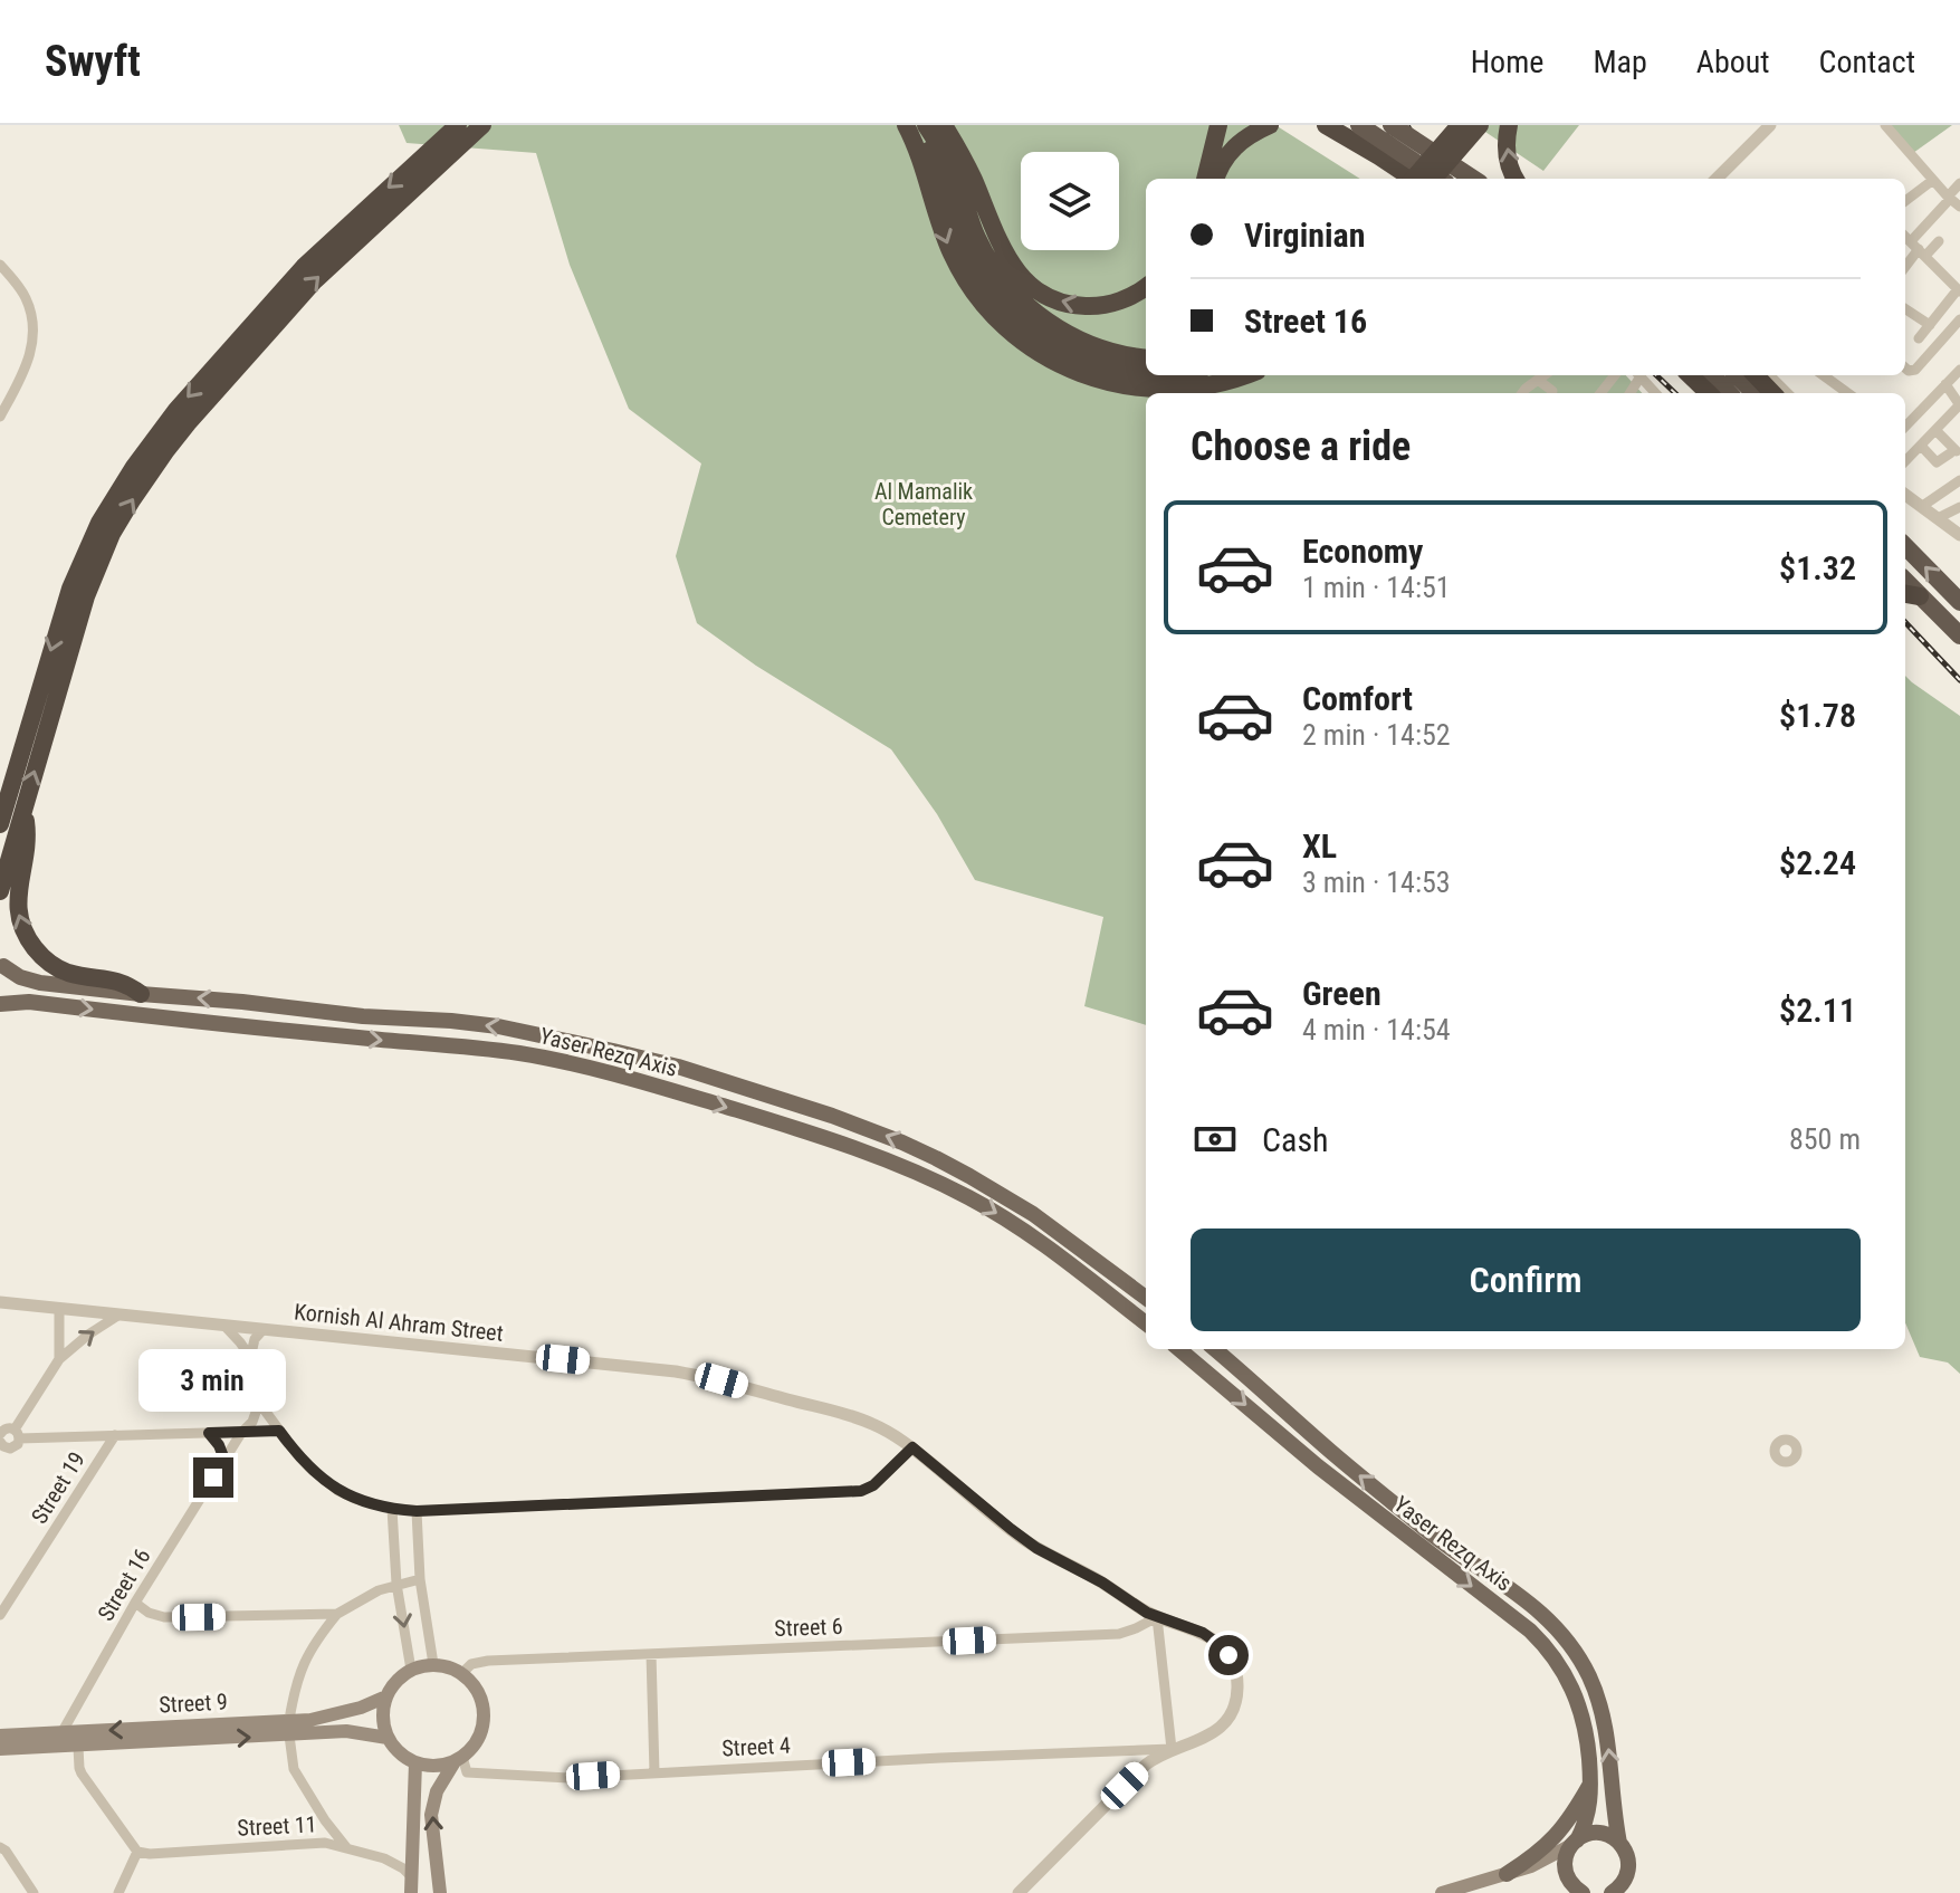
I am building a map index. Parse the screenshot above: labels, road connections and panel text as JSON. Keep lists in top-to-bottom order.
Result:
{
  "streets": {
    "main road": ["Yaser Rezq Axis", "Street 9"],
    "street": [
      "Kornish Al Ahram Street",
      "Street 19",
      "Street 16",
      "Street 6",
      "Street 4",
      "Street 11"
    ]
  },
  "crossings": [
    ["Kornish Al Ahram Street", "Street 6"],
    ["Kornish Al Ahram Street", "Street 4"],
    ["Street 16", "Street 9"],
    ["Street 6", "Street 9"],
    ["Street 6", "Street 4"],
    ["Street 9", "Street 4"]
  ],
  "parks": ["Al Mamalik Cemetery"],
  "page": {
    "header": "Swyft",
    "nav": [
      "Home",
      "Map",
      "About",
      "Contact"
    ],
    "banner": ["Virginian", "Street 16"],
    "heading": "Choose a ride",
    "list": [
      {
        "name": "Economy",
        "note": "1 min · 14:51",
        "value": "$1.32"
      },
      {
        "name": "Comfort",
        "note": "2 min · 14:52",
        "value": "$1.78"
      },
      {
        "name": "XL",
        "note": "3 min · 14:53",
        "value": "$2.24"
      },
      {
        "name": "Green",
        "note": "4 min · 14:54",
        "value": "$2.11"
      }
    ],
    "pay": ["Cash", "850 m"],
    "buttons": "Confirm",
    "bubble": "3 min"
  }
}
